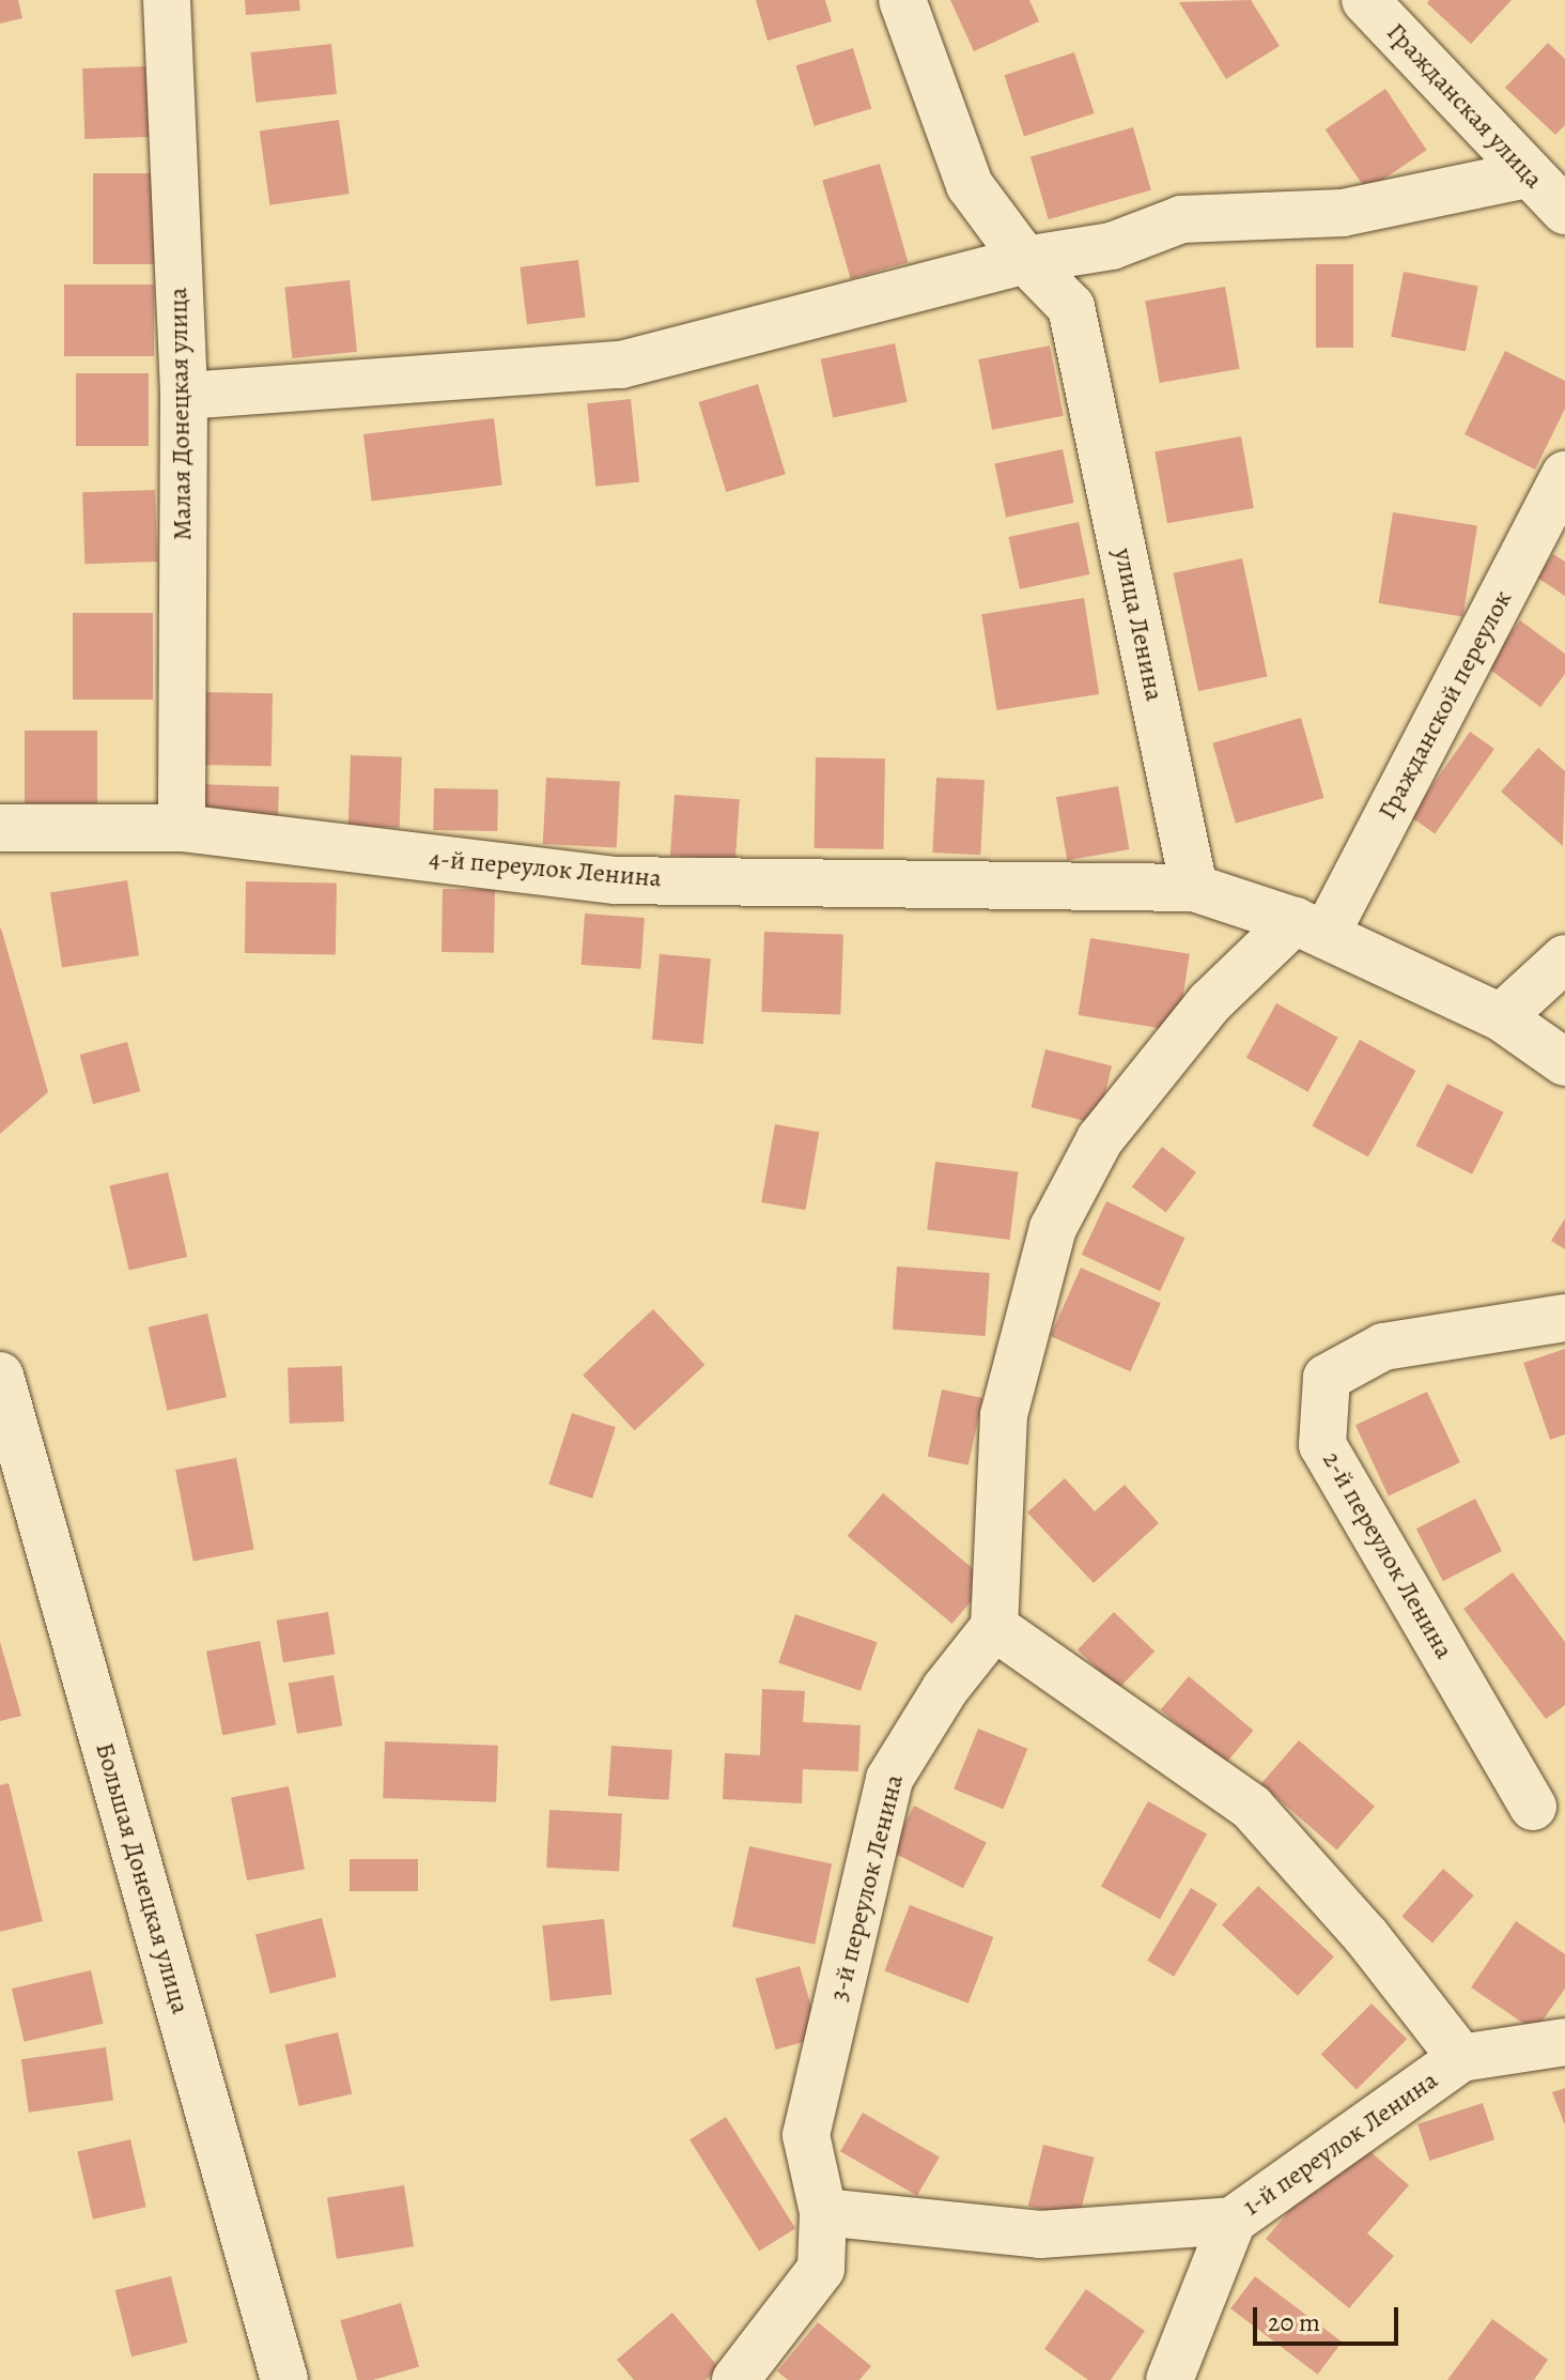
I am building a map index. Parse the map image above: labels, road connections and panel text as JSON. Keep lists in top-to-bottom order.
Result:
{
  "streets": {
    "street": [
      "Гражданская улица",
      "Малая Донецкая улица",
      "улица Ленина",
      "Гражданской переулок",
      "4-й переулок Ленина",
      "2-й переулок Ленина",
      "Большая Донецкая улица",
      "3-й переулок Ленина",
      "1-й переулок Ленина"
    ]
  },
  "crossings": [
    ["Малая Донецкая улица", "4-й переулок Ленина"],
    ["улица Ленина", "4-й переулок Ленина"]
  ],
  "scale_bar": "20 m"
}
